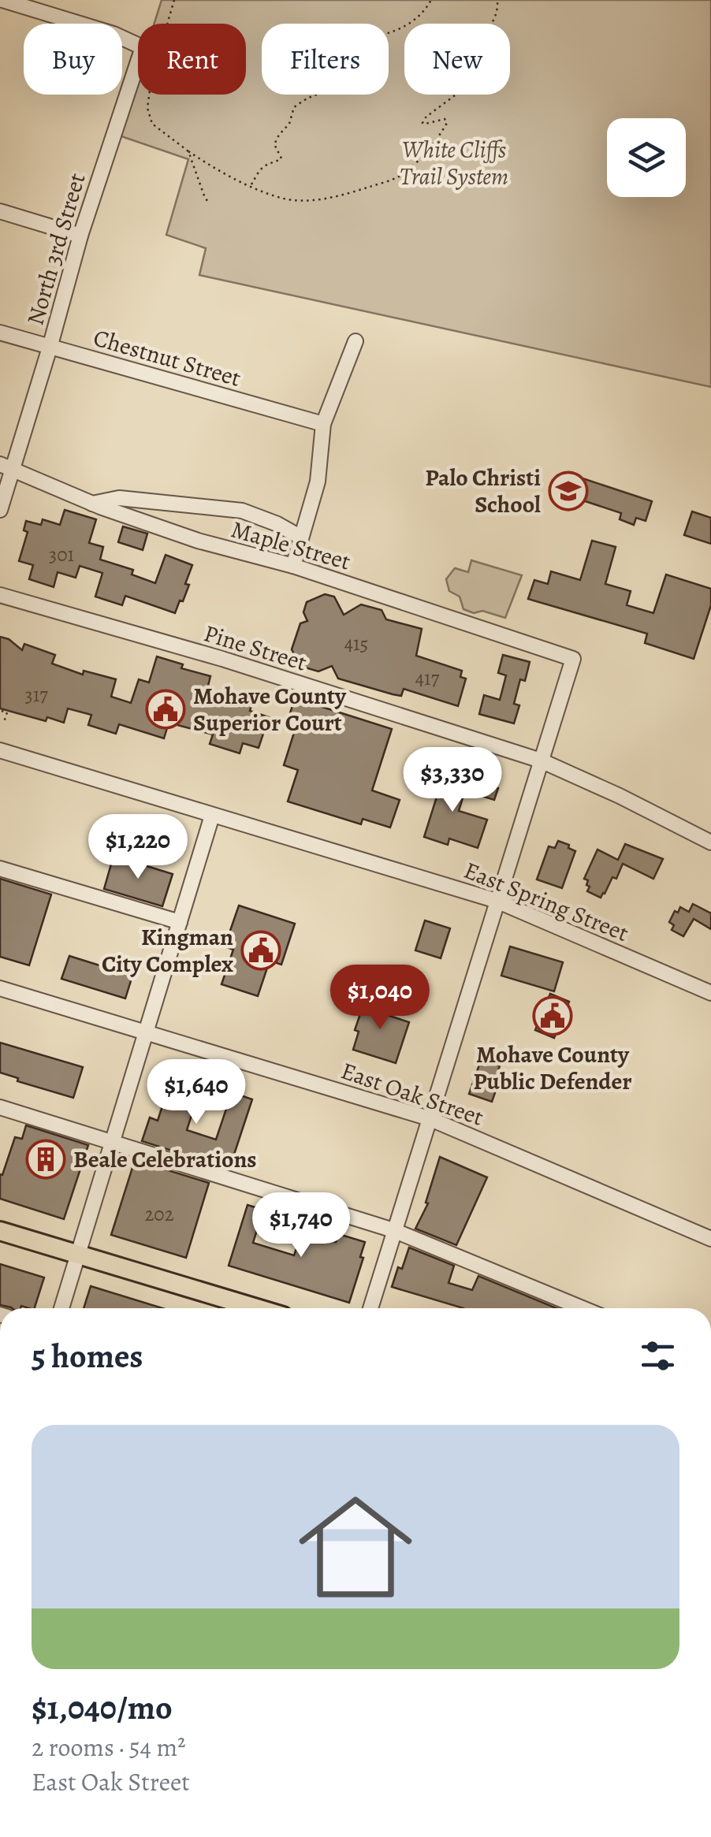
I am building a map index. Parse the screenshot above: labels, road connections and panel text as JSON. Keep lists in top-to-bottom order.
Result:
{
  "streets": {
    "street": [
      "North 3rd Street",
      "Chestnut Street",
      "Maple Street",
      "Pine Street",
      "East Spring Street",
      "East Oak Street"
    ]
  },
  "crossings": [
    ["North 3rd Street", "Chestnut Street"],
    ["North 3rd Street", "Maple Street"],
    ["Maple Street", "Pine Street"]
  ],
  "parks": ["White Cliffs Trail System"],
  "places": {
    "school or university": ["Palo Christi School"],
    "public building": ["Mohave County Superior Court", "Kingman City Complex", "Mohave County Public Defender"],
    "building": ["Beale Celebrations"]
  },
  "house_numbers": [
    "301",
    "415",
    "417",
    "317",
    "202"
  ],
  "page": {
    "chip": [
      "Buy",
      "Rent",
      "Filters",
      "New"
    ],
    "price": [
      "$3,330",
      "$1,220",
      "$1,040",
      "$1,640",
      "$1,740"
    ],
    "heading": "5 homes",
    "list": [
      {
        "name": "$1,040/mo",
        "note": "2 rooms · 54 m² · East Oak Street"
      }
    ]
  }
}
